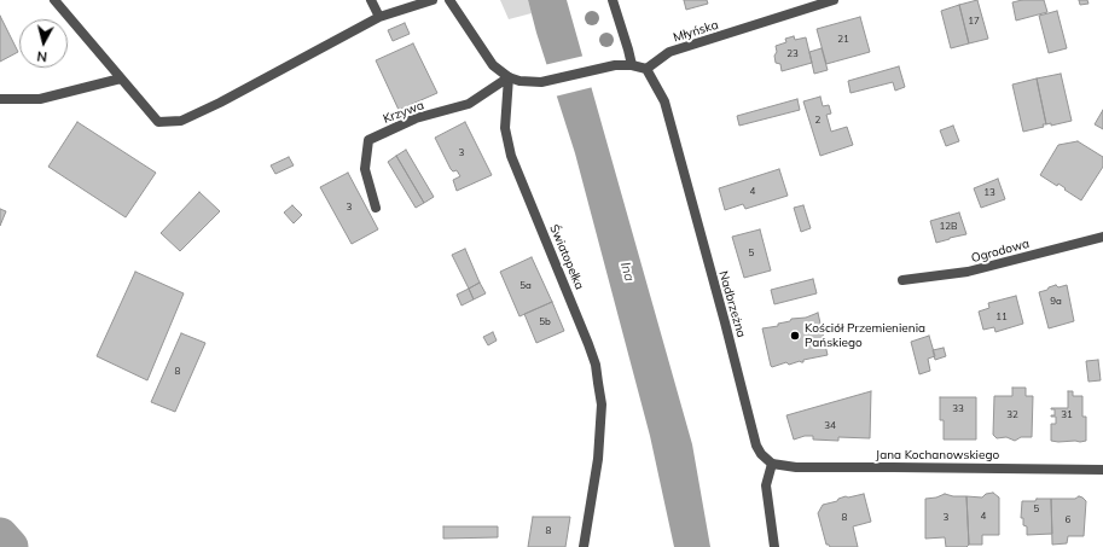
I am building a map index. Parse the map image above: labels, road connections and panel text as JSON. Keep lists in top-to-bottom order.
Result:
{
  "streets": {
    "street": [
      "Młyńska",
      "Krzywa",
      "Ogrodowa",
      "Światopełka",
      "Nadbrzeżna",
      "Jana Kochanowskiego"
    ]
  },
  "crossings": [
    ["Młyńska", "Nadbrzeżna"],
    ["Krzywa", "Światopełka"],
    ["Nadbrzeżna", "Jana Kochanowskiego"]
  ],
  "water": ["Ina"],
  "places": ["Kościół Przemienienia Pańskiego"],
  "house_numbers": [
    "17",
    "21",
    "23",
    "2",
    "3",
    "4",
    "13",
    "3",
    "12B",
    "5",
    "5a",
    "9a",
    "11",
    "5b",
    "8",
    "33",
    "32",
    "31",
    "34",
    "5",
    "4",
    "8",
    "3",
    "6",
    "8"
  ],
  "north": "bottom"
}
